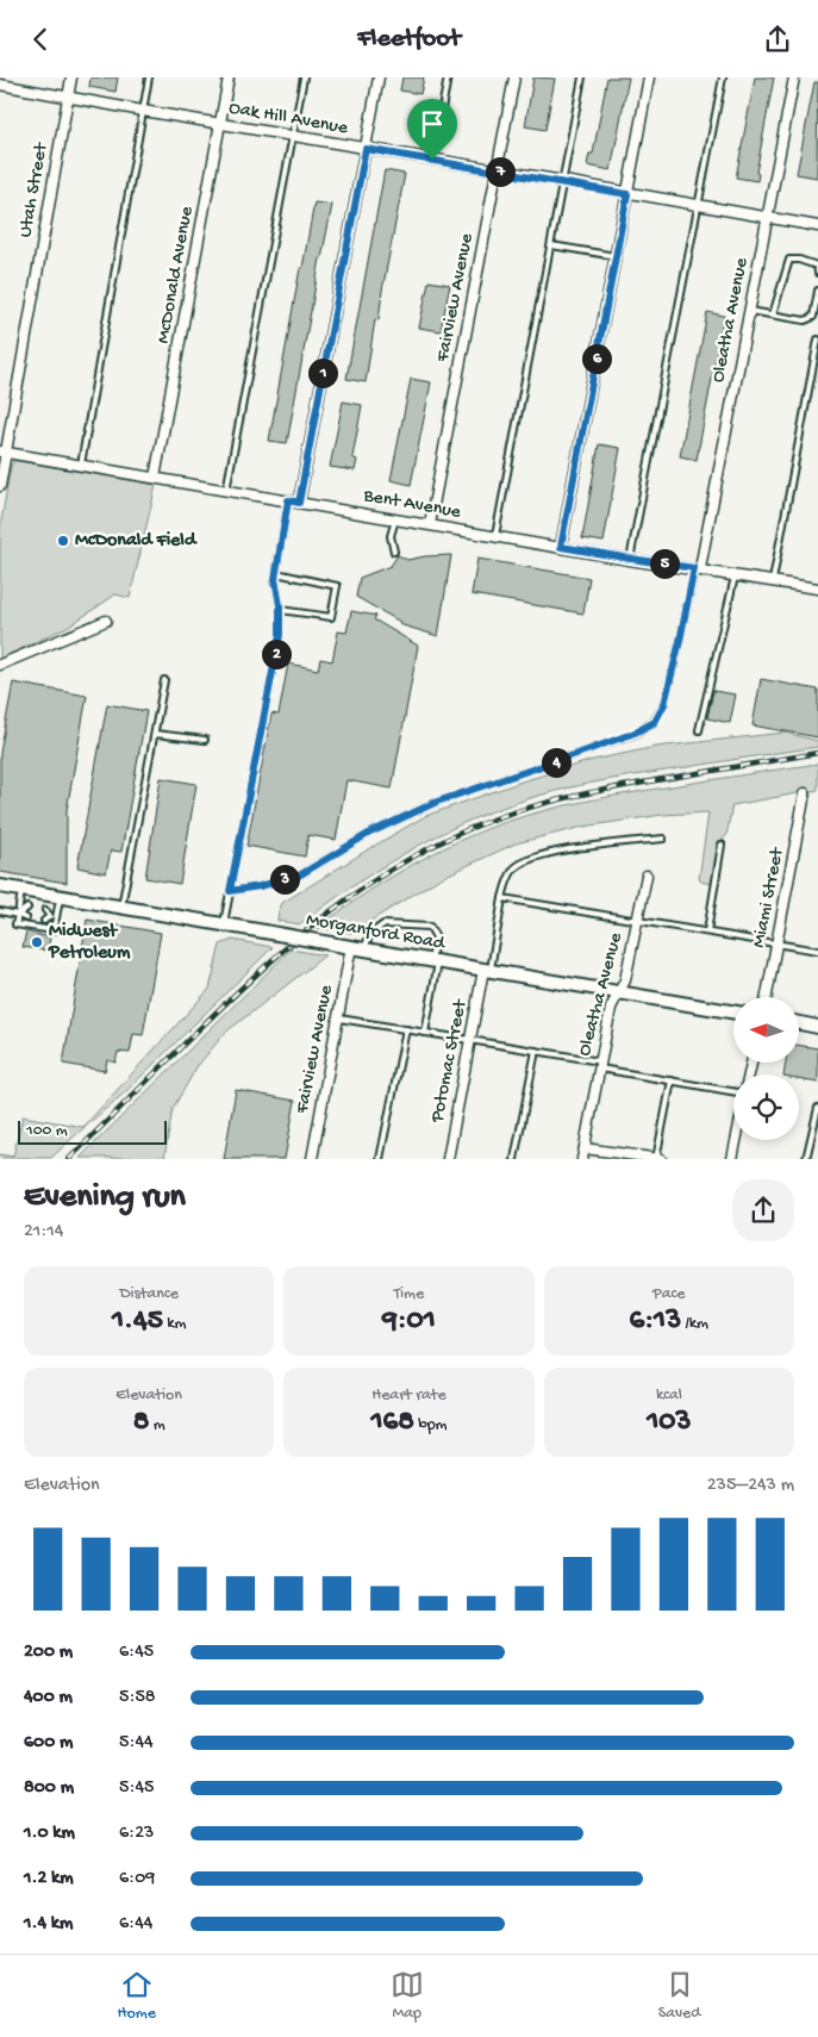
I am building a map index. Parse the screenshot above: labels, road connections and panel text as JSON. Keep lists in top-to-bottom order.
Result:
{
  "streets": {
    "street": [
      "Oak Hill Avenue",
      "Utah Street",
      "McDonald Avenue",
      "Fairview Avenue",
      "Oleatha Avenue",
      "Bent Avenue",
      "Miami Street",
      "Morganford Road",
      "Potomac Street"
    ]
  },
  "crossings": [
    ["Oak Hill Avenue", "Utah Street"],
    ["Oak Hill Avenue", "McDonald Avenue"],
    ["Oak Hill Avenue", "Fairview Avenue"],
    ["Oak Hill Avenue", "Oleatha Avenue"],
    ["Utah Street", "Bent Avenue"],
    ["McDonald Avenue", "Bent Avenue"],
    ["Fairview Avenue", "Bent Avenue"],
    ["Fairview Avenue", "Morganford Road"],
    ["Oleatha Avenue", "Bent Avenue"],
    ["Oleatha Avenue", "Morganford Road"],
    ["Morganford Road", "Potomac Street"]
  ],
  "places": ["McDonald Field", "Midwest Petroleum"],
  "scale_bar": "100 m",
  "north": "left",
  "page": {
    "header": "Fleetfoot",
    "pins": [
      "7",
      "6",
      "1",
      "5",
      "2",
      "4",
      "3"
    ],
    "scale": "100 m",
    "heading": ["Evening run", "21:14"],
    "stats": [
      ["Distance", "1.45 km"],
      ["Time", "9:01"],
      ["Pace", "6:13 /km"],
      ["Elevation", "8 m"],
      ["Heart rate", "168 bpm"],
      ["kcal", "103"]
    ],
    "chart": ["Elevation", "235–243 m"],
    "list": [
      {
        "name": "200 m",
        "note": "6:45"
      },
      {
        "name": "400 m",
        "note": "5:58"
      },
      {
        "name": "600 m",
        "note": "5:44"
      },
      {
        "name": "800 m",
        "note": "5:45"
      },
      {
        "name": "1.0 km",
        "note": "6:23"
      },
      {
        "name": "1.2 km",
        "note": "6:09"
      },
      {
        "name": "1.4 km",
        "note": "6:44"
      }
    ],
    "tabs": ["Home", "Map", "Saved"]
  }
}
